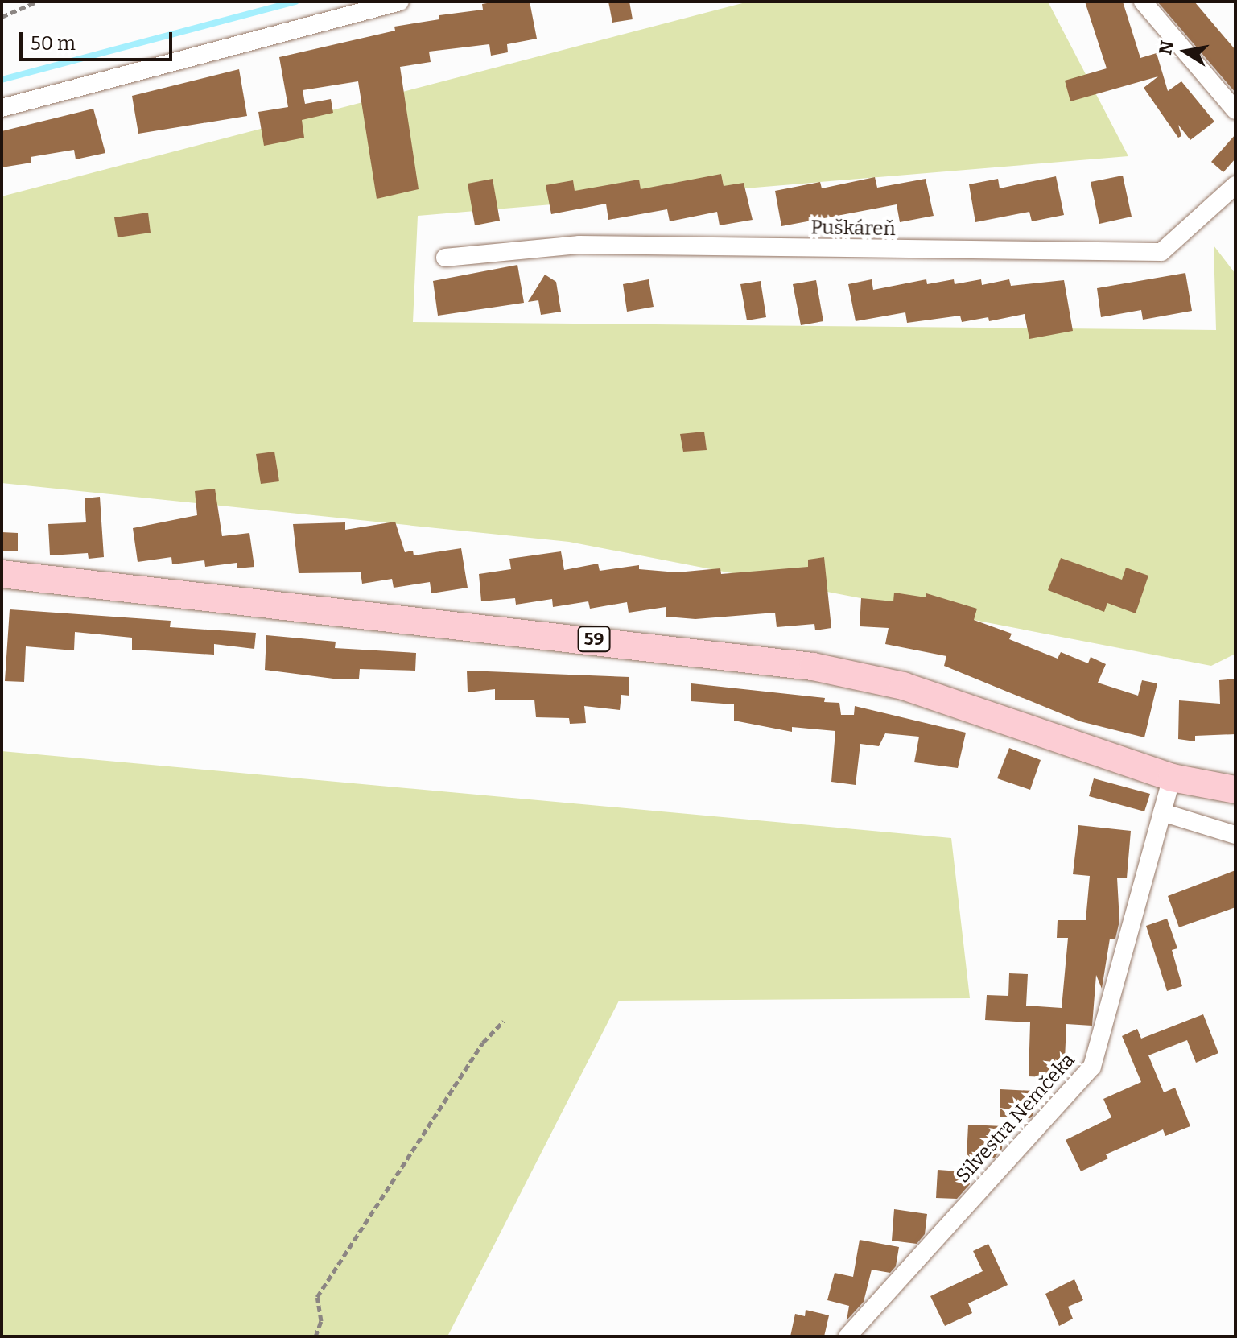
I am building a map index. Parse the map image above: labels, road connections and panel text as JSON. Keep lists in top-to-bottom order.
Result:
{
  "streets": {
    "main road": ["59"],
    "street": ["Puškáreň", "Silvestra Nemčeka"]
  },
  "crossings": [
    ["59", "Silvestra Nemčeka"]
  ],
  "scale_bar": "50 m",
  "north": "left"
}
